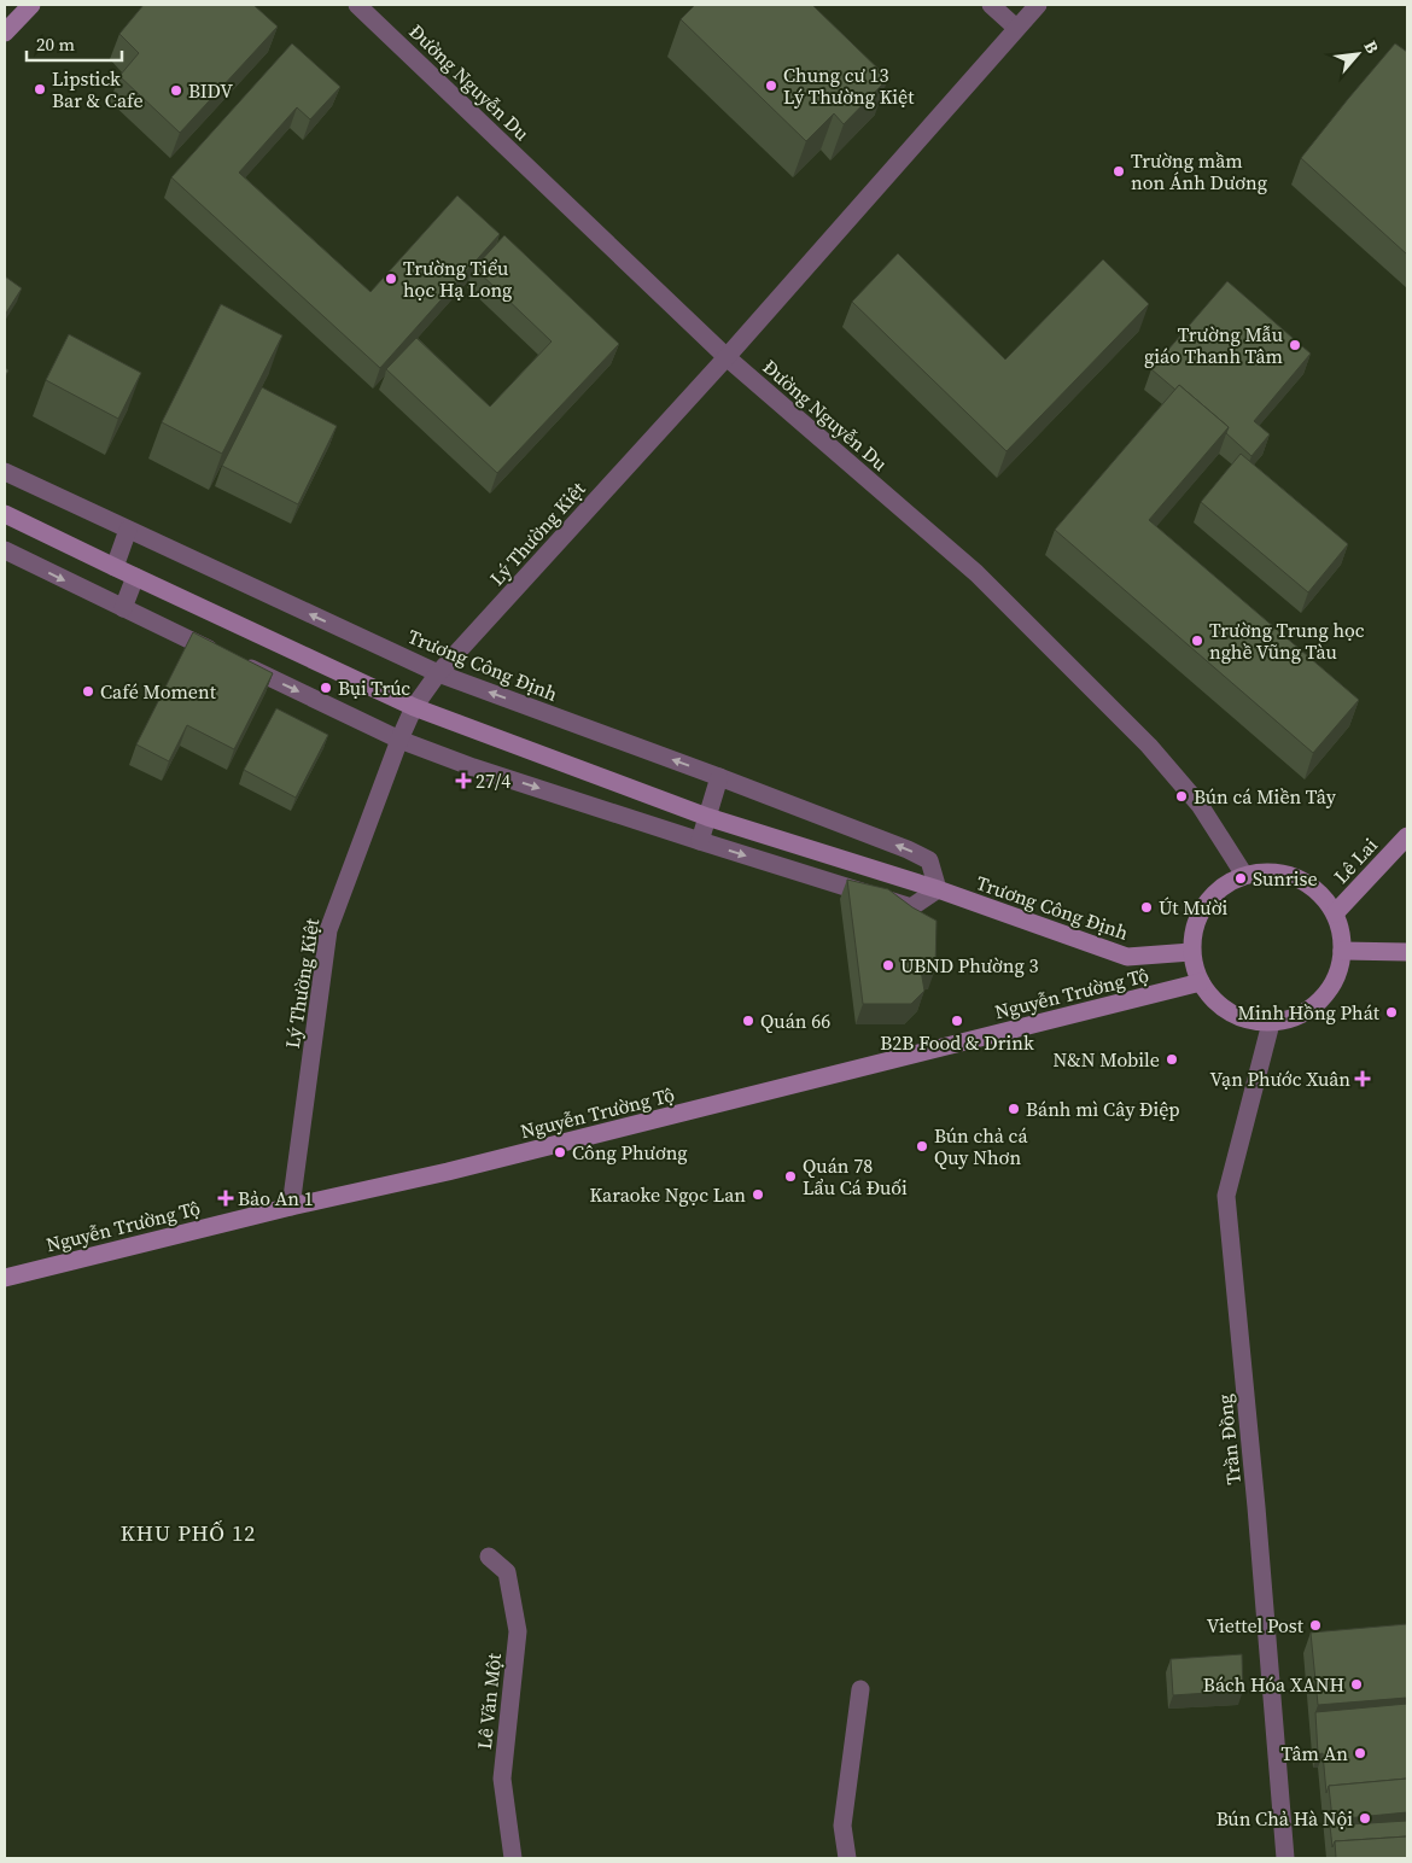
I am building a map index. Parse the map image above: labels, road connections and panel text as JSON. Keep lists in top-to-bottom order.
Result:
{
  "streets": {
    "main road": ["Trương Công Định", "Lê Lai", "Nguyễn Trường Tộ"],
    "street": [
      "Đường Nguyễn Du",
      "Lý Thường Kiệt",
      "Trần Đồng",
      "Lê Văn Một"
    ]
  },
  "crossings": [
    ["Đường Nguyễn Du", "Lý Thường Kiệt"],
    ["Đường Nguyễn Du", "Trương Công Định"],
    ["Đường Nguyễn Du", "Lê Lai"],
    ["Đường Nguyễn Du", "Nguyễn Trường Tộ"],
    ["Đường Nguyễn Du", "Trần Đồng"],
    ["Lý Thường Kiệt", "Trương Công Định"],
    ["Lý Thường Kiệt", "Nguyễn Trường Tộ"],
    ["Trương Công Định", "Lê Lai"],
    ["Trương Công Định", "Nguyễn Trường Tộ"],
    ["Trương Công Định", "Trần Đồng"],
    ["Lê Lai", "Nguyễn Trường Tộ"],
    ["Lê Lai", "Trần Đồng"],
    ["Nguyễn Trường Tộ", "Trần Đồng"]
  ],
  "districts": ["KHU PHỐ 12"],
  "places": {
    "other": [
      "Chung cư 13 Lý Thường Kiệt",
      "Lipstick Bar & Cafe",
      "BIDV",
      "Trường mầm non Ánh Dương",
      "Trường Tiểu học Hạ Long",
      "Trường Mẫu giáo Thanh Tâm",
      "Trường Trung học nghề Vũng Tàu",
      "Bụi Trúc",
      "Café Moment",
      "Bún cá Miền Tây",
      "Sunrise",
      "Út Mười",
      "UBND Phường 3",
      "Minh Hồng Phát",
      "Quán 66",
      "B2B Food & Drink",
      "N&N Mobile",
      "Bánh mì Cây Điệp",
      "Bún chả cá Quy Nhơn",
      "Công Phương",
      "Quán 78 Lẩu Cá Đuối",
      "Karaoke Ngọc Lan",
      "Viettel Post",
      "Bách Hóa XANH",
      "Tâm An",
      "Bún Chả Hà Nội"
    ],
    "health": ["27/4", "Vạn Phước Xuân", "Bảo An 1"]
  },
  "scale_bar": "20 m",
  "north": "top right"
}
